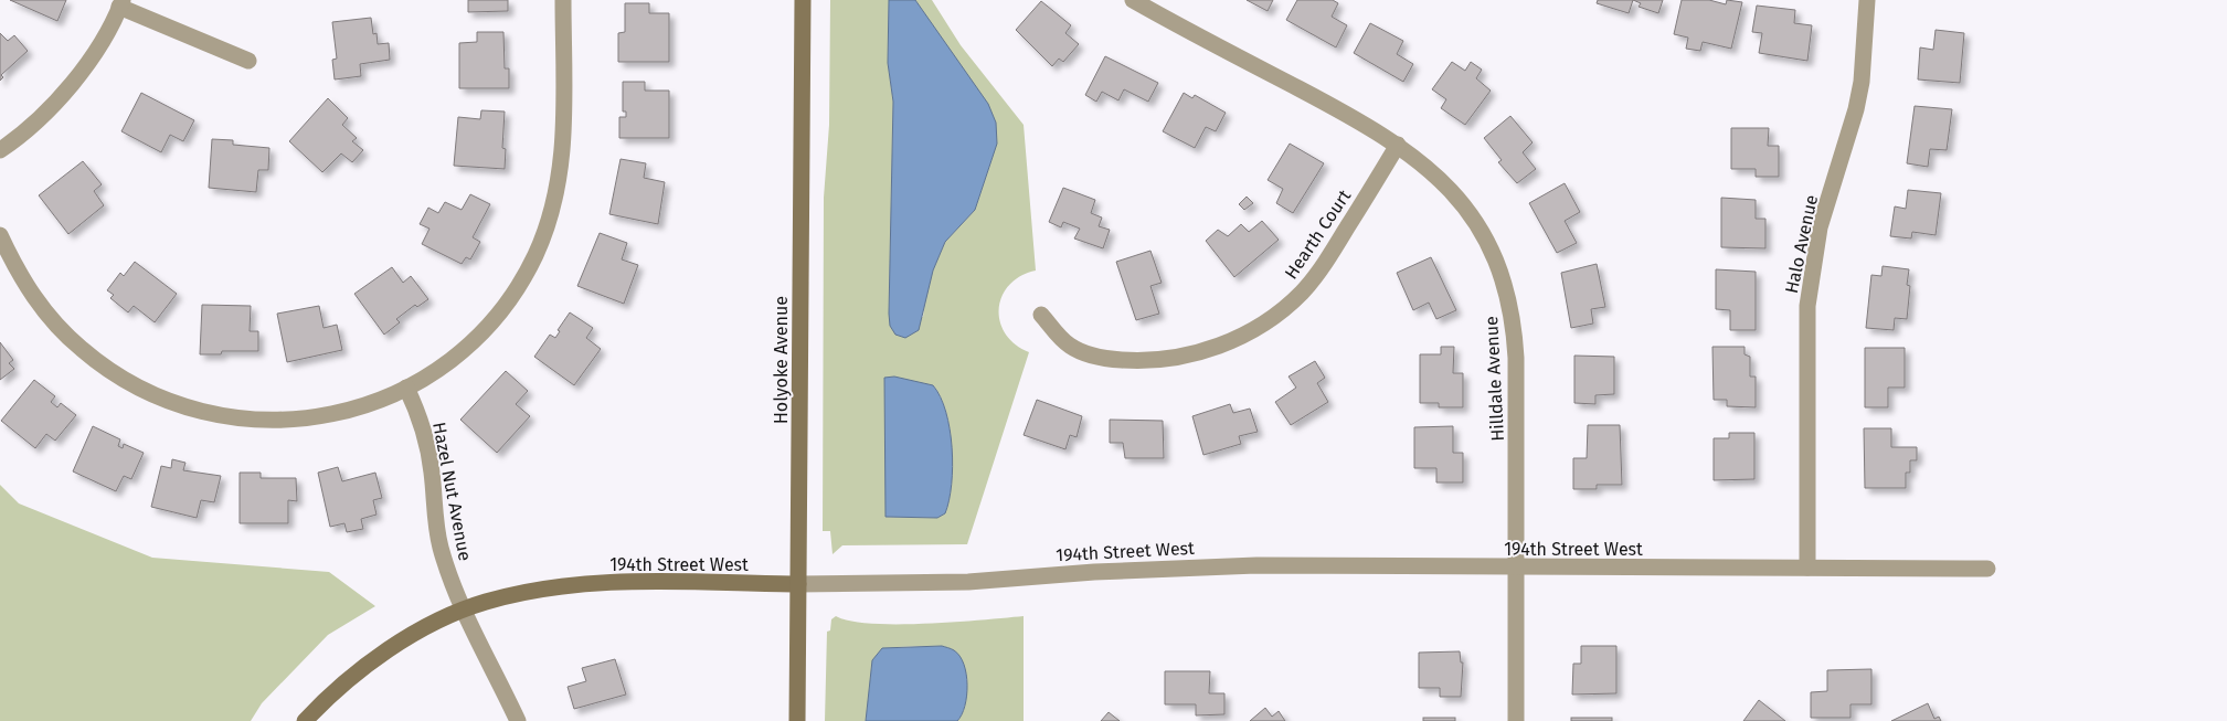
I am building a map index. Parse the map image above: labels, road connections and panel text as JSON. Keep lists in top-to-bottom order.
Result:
{
  "streets": {
    "street": [
      "Hearth Court",
      "Halo Avenue",
      "Holyoke Avenue",
      "Hilldale Avenue",
      "Hazel Nut Avenue",
      "194th Street West"
    ]
  },
  "crossings": [
    ["Hearth Court", "Hilldale Avenue"],
    ["Halo Avenue", "194th Street West"],
    ["Holyoke Avenue", "194th Street West"],
    ["Hilldale Avenue", "194th Street West"],
    ["Hazel Nut Avenue", "194th Street West"]
  ]
}
